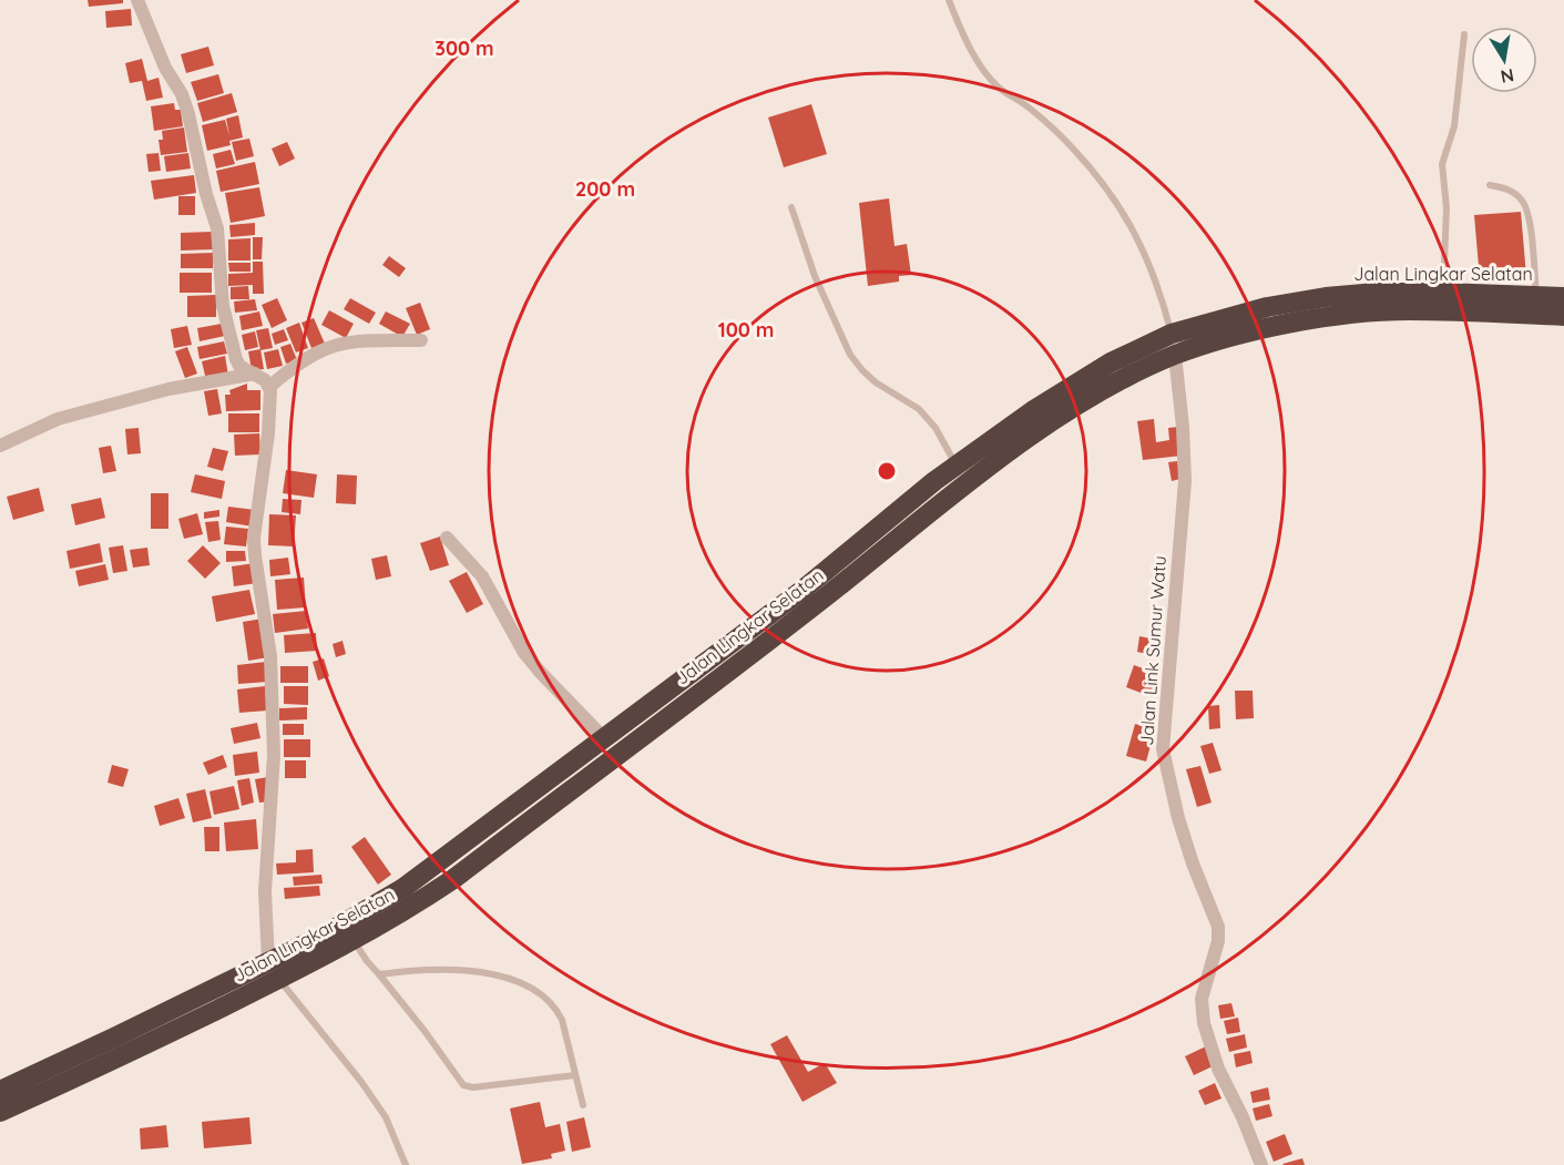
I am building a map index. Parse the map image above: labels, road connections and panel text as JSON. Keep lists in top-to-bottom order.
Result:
{
  "streets": {
    "highway": ["Jalan Lingkar Selatan"],
    "street": ["Jalan Link Sumur Watu"]
  },
  "crossings": [
    ["Jalan Lingkar Selatan", "Jalan Link Sumur Watu"]
  ],
  "north": "bottom",
  "rings": ["300 m", "200 m", "100 m"]
}
